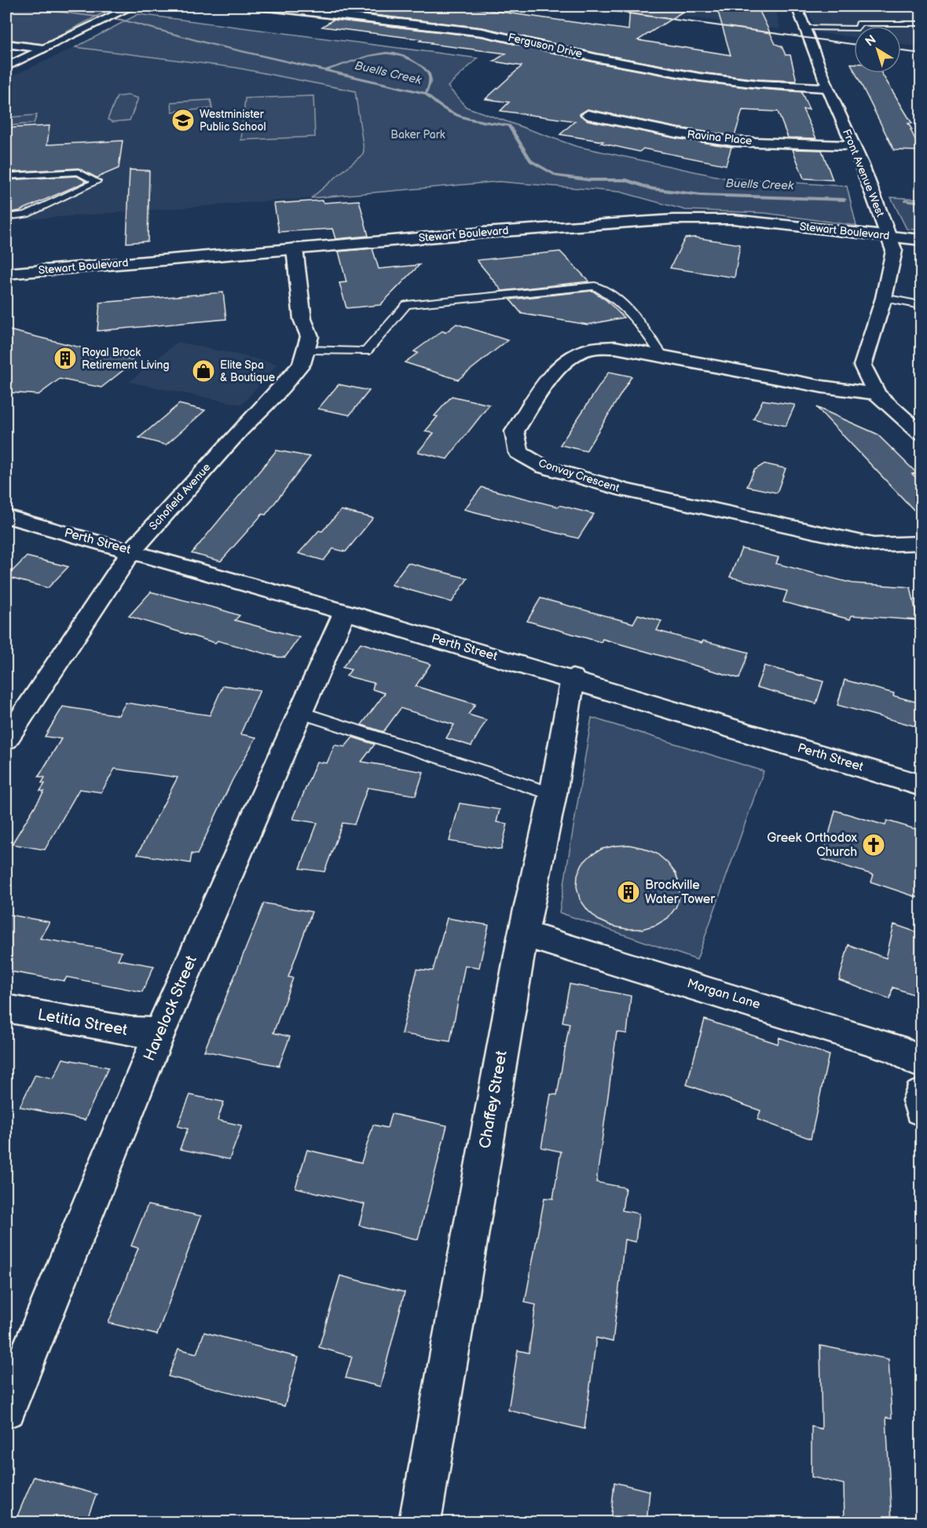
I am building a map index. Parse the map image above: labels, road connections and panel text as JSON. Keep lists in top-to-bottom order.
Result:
{
  "streets": {
    "street": [
      "Ferguson Drive",
      "Ravina Place",
      "Front Avenue West",
      "Stewart Boulevard",
      "Convay Crescent",
      "Schofield Avenue",
      "Perth Street",
      "Morgan Lane",
      "Havelock Street",
      "Letitia Street",
      "Chaffey Street"
    ]
  },
  "crossings": [
    ["Ferguson Drive", "Front Avenue West"],
    ["Ravina Place", "Front Avenue West"],
    ["Front Avenue West", "Stewart Boulevard"],
    ["Front Avenue West", "Convay Crescent"],
    ["Stewart Boulevard", "Schofield Avenue"],
    ["Schofield Avenue", "Perth Street"],
    ["Perth Street", "Havelock Street"],
    ["Perth Street", "Chaffey Street"],
    ["Morgan Lane", "Chaffey Street"],
    ["Havelock Street", "Letitia Street"]
  ],
  "water": ["Buells Creek"],
  "parks": ["Baker Park"],
  "places": {
    "school or university": ["Westminister Public School"],
    "building": ["Royal Brock Retirement Living", "Brockville Water Tower"],
    "shop": ["Elite Spa & Boutique"],
    "church": ["Greek Orthodox Church"]
  },
  "north": "top left"
}
